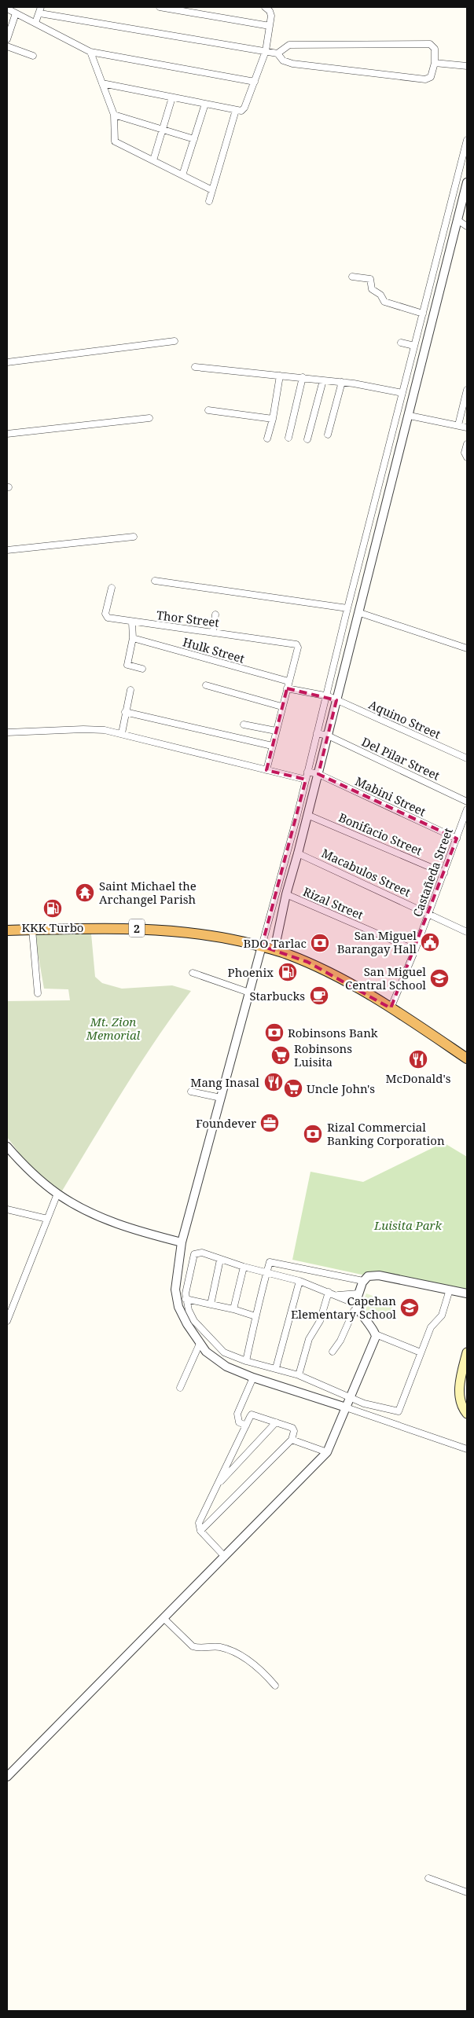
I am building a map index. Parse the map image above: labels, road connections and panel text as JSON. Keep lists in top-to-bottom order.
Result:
{
  "streets": {
    "highway": ["2"],
    "street": [
      "Thor Street",
      "Hulk Street",
      "Aquino Street",
      "Del Pilar Street",
      "Mabini Street",
      "Bonifacio Street",
      "Macabulos Street",
      "Castañeda Street",
      "Rizal Street"
    ]
  },
  "crossings": [
    ["Thor Street", "Hulk Street"],
    ["Mabini Street", "Castañeda Street"],
    ["Bonifacio Street", "Castañeda Street"],
    ["Macabulos Street", "Castañeda Street"],
    ["Castañeda Street", "Rizal Street"],
    ["Castañeda Street", "2"]
  ],
  "parks": ["Mt. Zion Memorial", "Luisita Park"],
  "places": {
    "temple": ["Saint Michael the Archangel Parish"],
    "fuel station": ["KKK Turbo", "Phoenix"],
    "public building": ["San Miguel Barangay Hall"],
    "bank": ["BDO Tarlac", "Robinsons Bank", "Rizal Commercial Banking Corporation"],
    "school or university": ["San Miguel Central School", "Capehan Elementary School"],
    "cafe": ["Starbucks"],
    "supermarket": ["Robinsons Luisita", "Uncle John's"],
    "restaurant": ["McDonald's", "Mang Inasal"],
    "office": ["Foundever"]
  }
}
